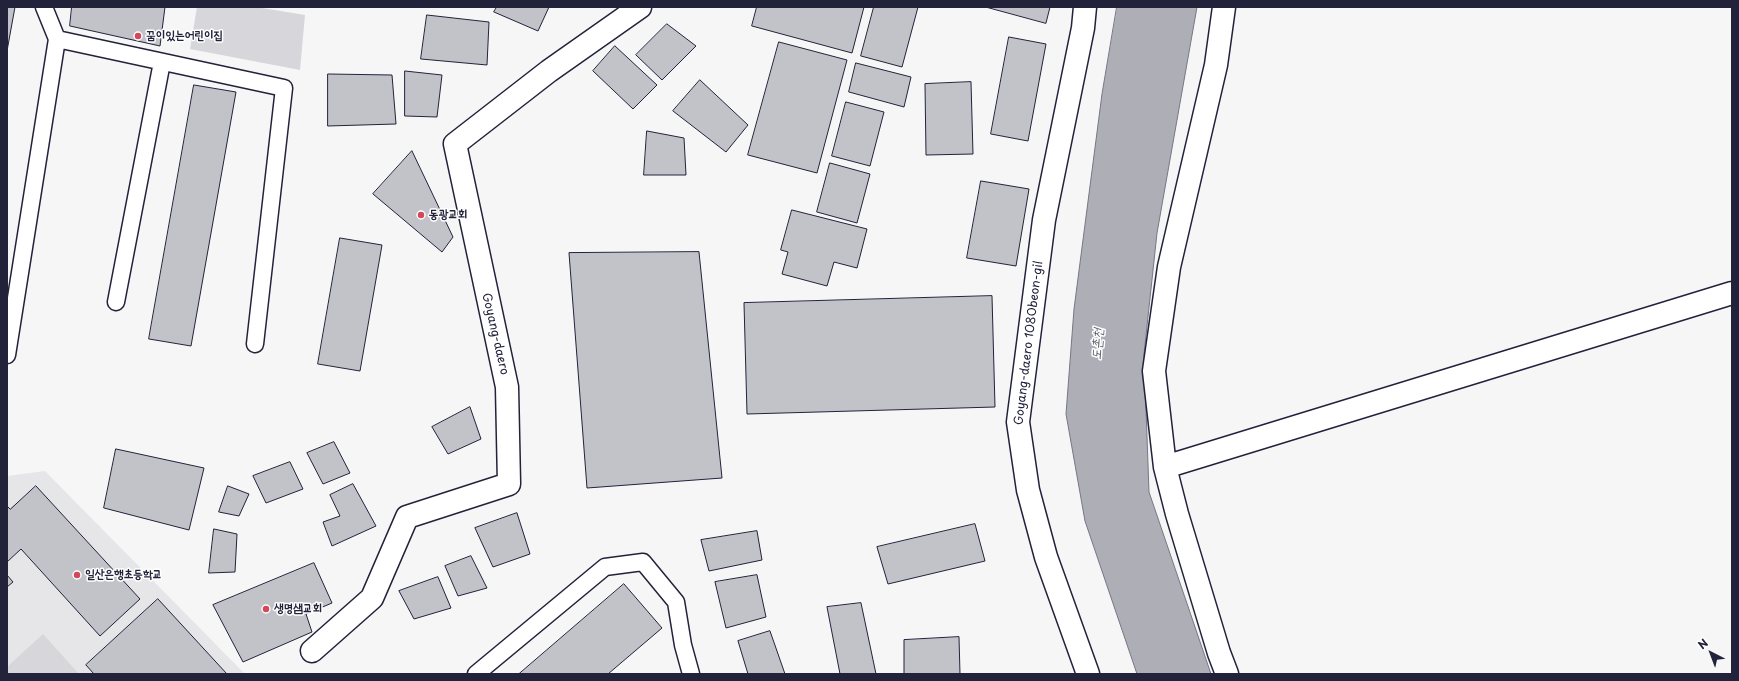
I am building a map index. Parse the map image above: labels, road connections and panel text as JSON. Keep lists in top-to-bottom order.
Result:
{
  "streets": {
    "street": ["Goyang-daero", "Goyang-daero 1080beon-gil"]
  },
  "water": ["도촌천"],
  "places": [
    "꿈이있는어린이집",
    "동광교회",
    "일산은행초등학교",
    "생명샘교회"
  ],
  "north": "top left"
}
